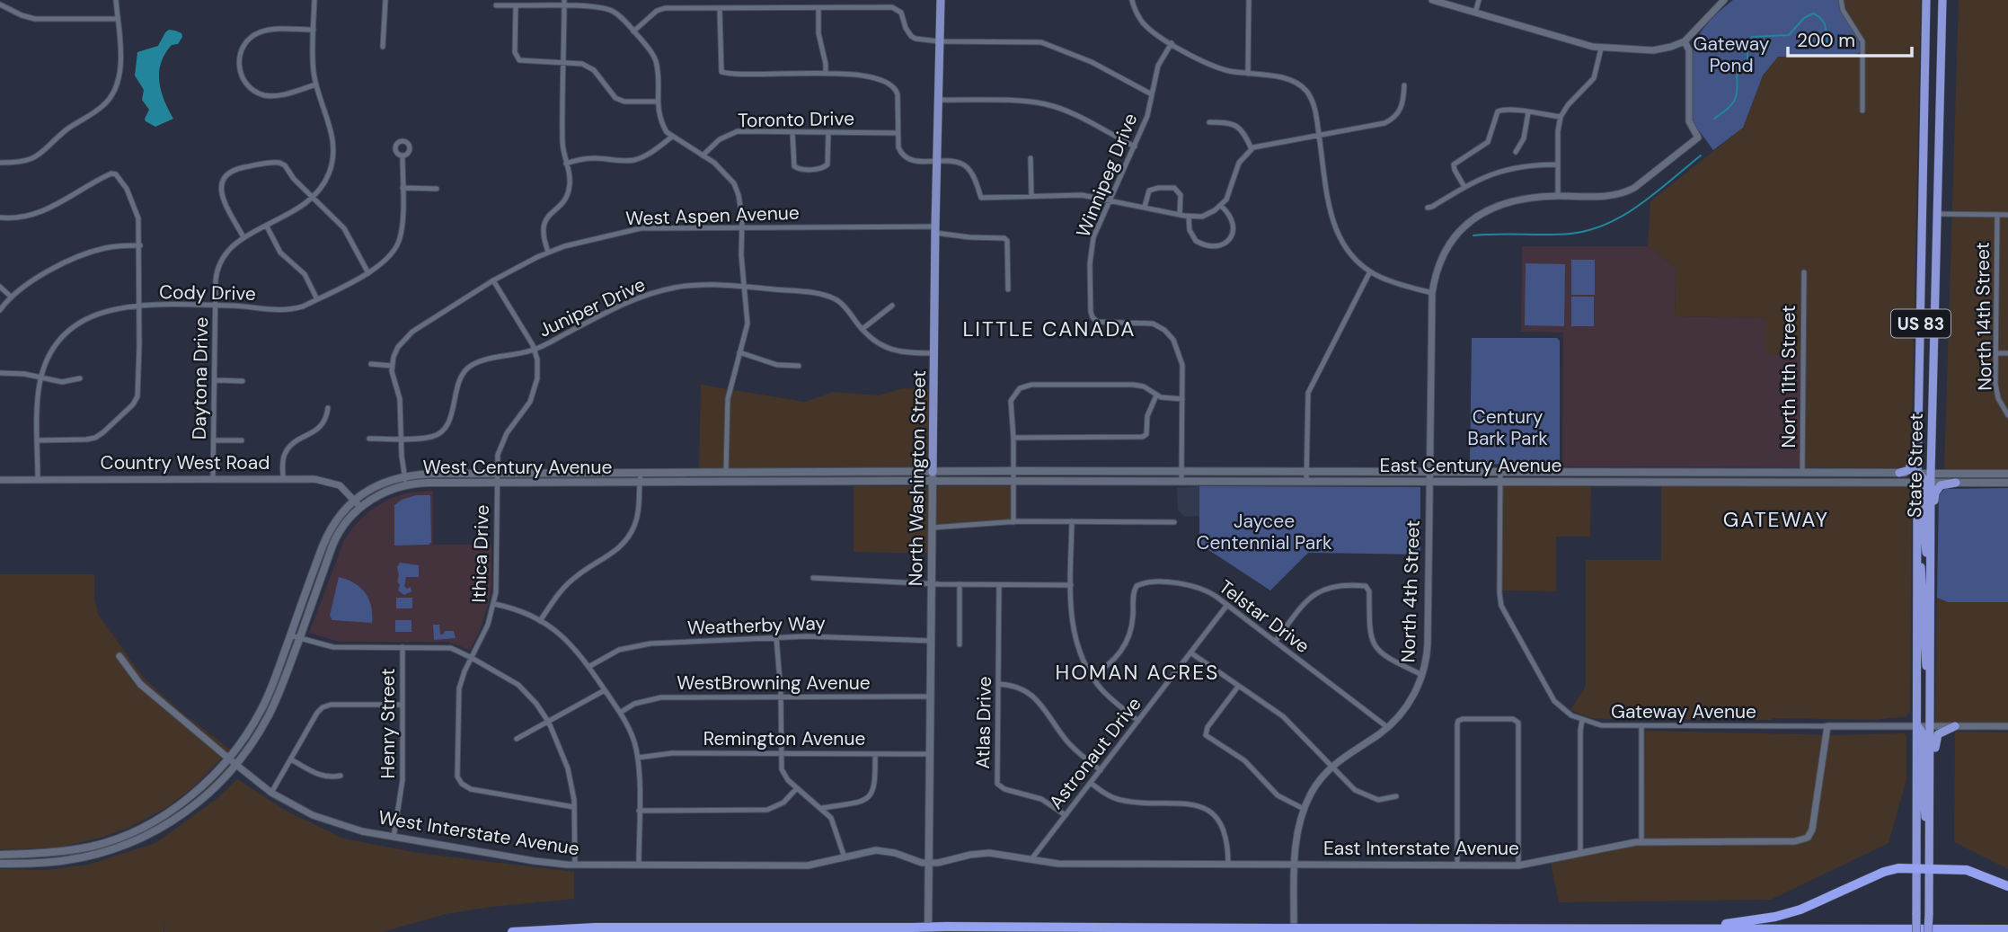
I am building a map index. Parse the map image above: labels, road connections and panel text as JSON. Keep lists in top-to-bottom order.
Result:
{
  "streets": {
    "highway": ["US 83", "State Street"],
    "main road": ["East Century Avenue", "West Century Avenue", "North Washington Street"],
    "street": [
      "Toronto Drive",
      "Winnipeg Drive",
      "West Aspen Avenue",
      "Cody Drive",
      "Juniper Drive",
      "North 14th Street",
      "North 11th Street",
      "Daytona Drive",
      "Country West Road",
      "Ithica Drive",
      "North 4th Street",
      "Telstar Drive",
      "Weatherby Way",
      "WestBrowning Avenue",
      "Gateway Avenue",
      "Atlas Drive",
      "Henry Street",
      "Remington Avenue",
      "Astronaut Drive",
      "West Interstate Avenue",
      "East Interstate Avenue"
    ]
  },
  "crossings": [
    ["Winnipeg Drive", "East Century Avenue"],
    ["West Aspen Avenue", "North Washington Street"],
    ["West Aspen Avenue", "Ithica Drive"],
    ["Cody Drive", "Daytona Drive"],
    ["Cody Drive", "Country West Road"],
    ["Juniper Drive", "North Washington Street"],
    ["Juniper Drive", "Ithica Drive"],
    ["North 11th Street", "East Century Avenue"],
    ["Daytona Drive", "Country West Road"],
    ["Country West Road", "West Century Avenue"],
    ["East Century Avenue", "State Street"],
    ["East Century Avenue", "West Century Avenue"],
    ["East Century Avenue", "North Washington Street"],
    ["East Century Avenue", "North 4th Street"],
    ["East Century Avenue", "Gateway Avenue"],
    ["West Century Avenue", "North Washington Street"],
    ["West Century Avenue", "Ithica Drive"],
    ["West Century Avenue", "West Interstate Avenue"],
    ["North Washington Street", "Weatherby Way"],
    ["North Washington Street", "WestBrowning Avenue"],
    ["North Washington Street", "Remington Avenue"],
    ["North Washington Street", "West Interstate Avenue"],
    ["North Washington Street", "East Interstate Avenue"],
    ["North 4th Street", "Telstar Drive"],
    ["North 4th Street", "East Interstate Avenue"],
    ["Telstar Drive", "Astronaut Drive"],
    ["Gateway Avenue", "East Interstate Avenue"],
    ["Atlas Drive", "Astronaut Drive"],
    ["Henry Street", "West Interstate Avenue"],
    ["Astronaut Drive", "East Interstate Avenue"],
    ["West Interstate Avenue", "East Interstate Avenue"]
  ],
  "districts": ["LITTLE CANADA", "GATEWAY", "HOMAN ACRES"],
  "parks": ["Gateway Pond", "Century Bark Park", "Jaycee Centennial Park"],
  "scale_bar": "200 m"
}
